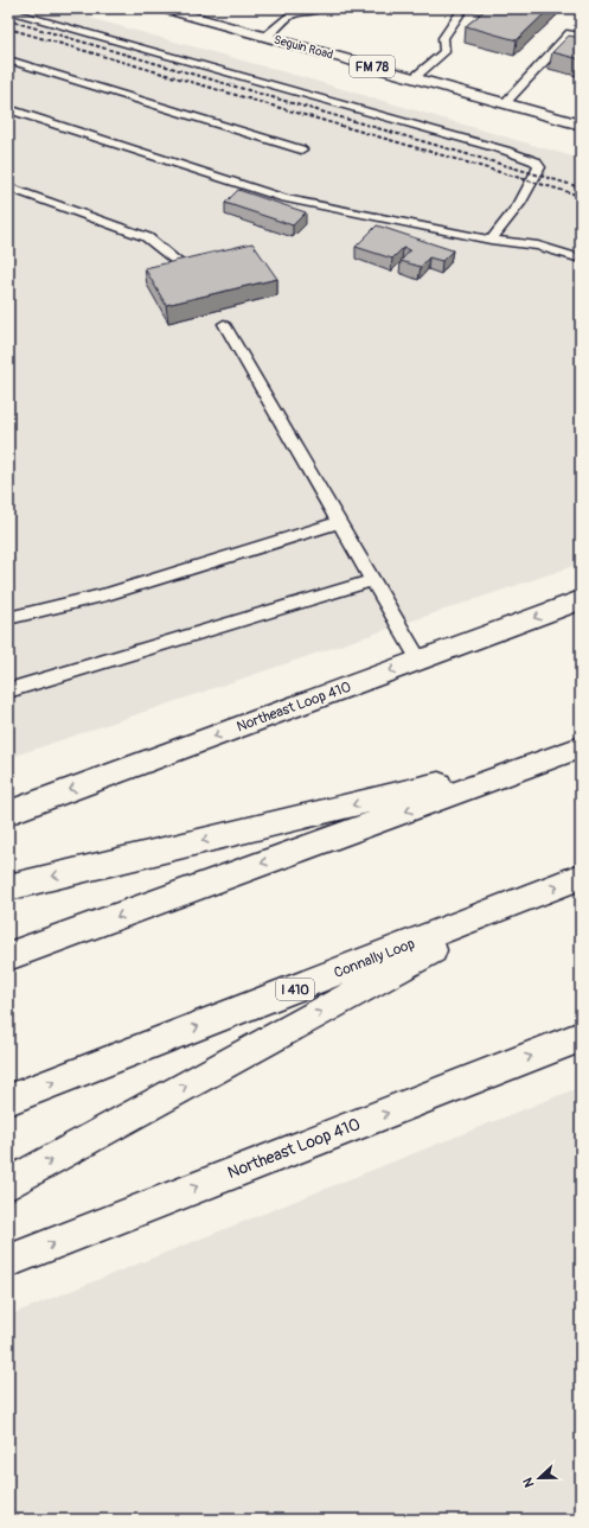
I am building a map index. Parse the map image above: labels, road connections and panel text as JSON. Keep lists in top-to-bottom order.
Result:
{
  "streets": {
    "main road": [
      "Seguin Road",
      "FM 78",
      "Northeast Loop 410",
      "Connally Loop",
      "I 410"
    ]
  },
  "north": "left"
}
